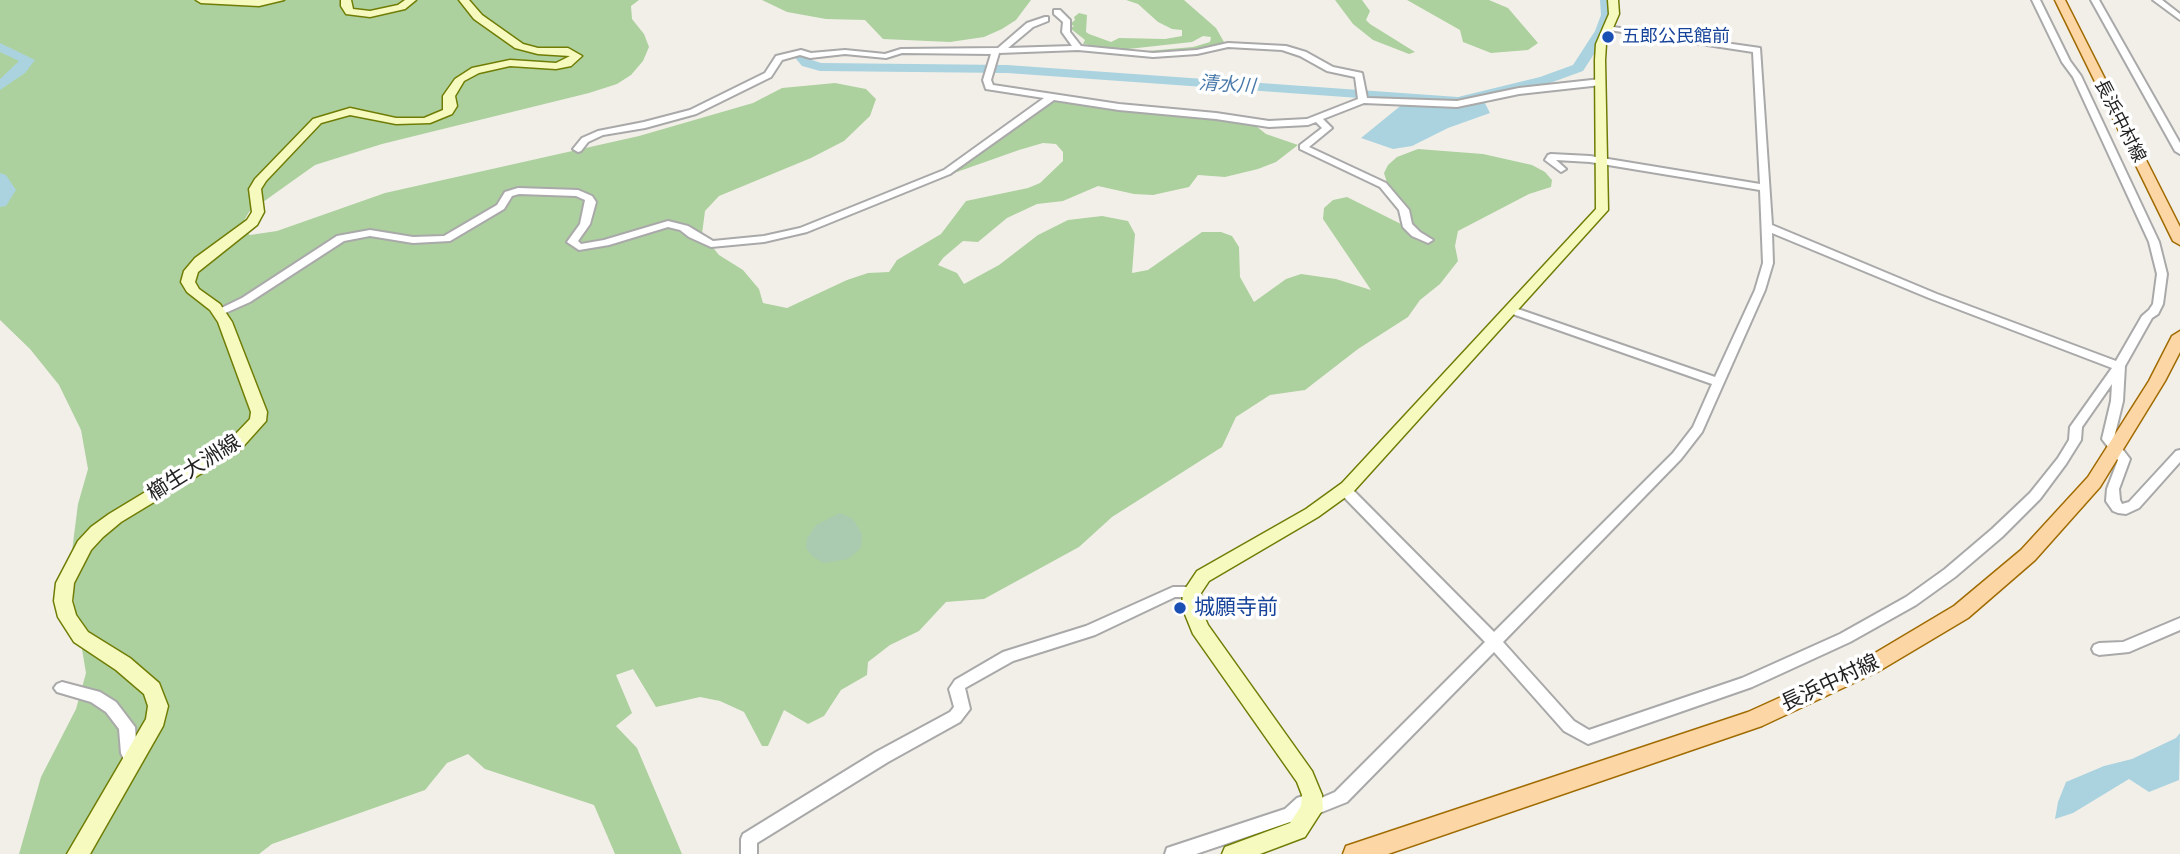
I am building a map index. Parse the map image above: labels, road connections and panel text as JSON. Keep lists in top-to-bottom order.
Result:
{
  "streets": {
    "main road": ["長浜中村線", "櫛生大洲線"]
  },
  "water": ["清水川"],
  "places": ["五郎公民館前", "城願寺前"]
}
